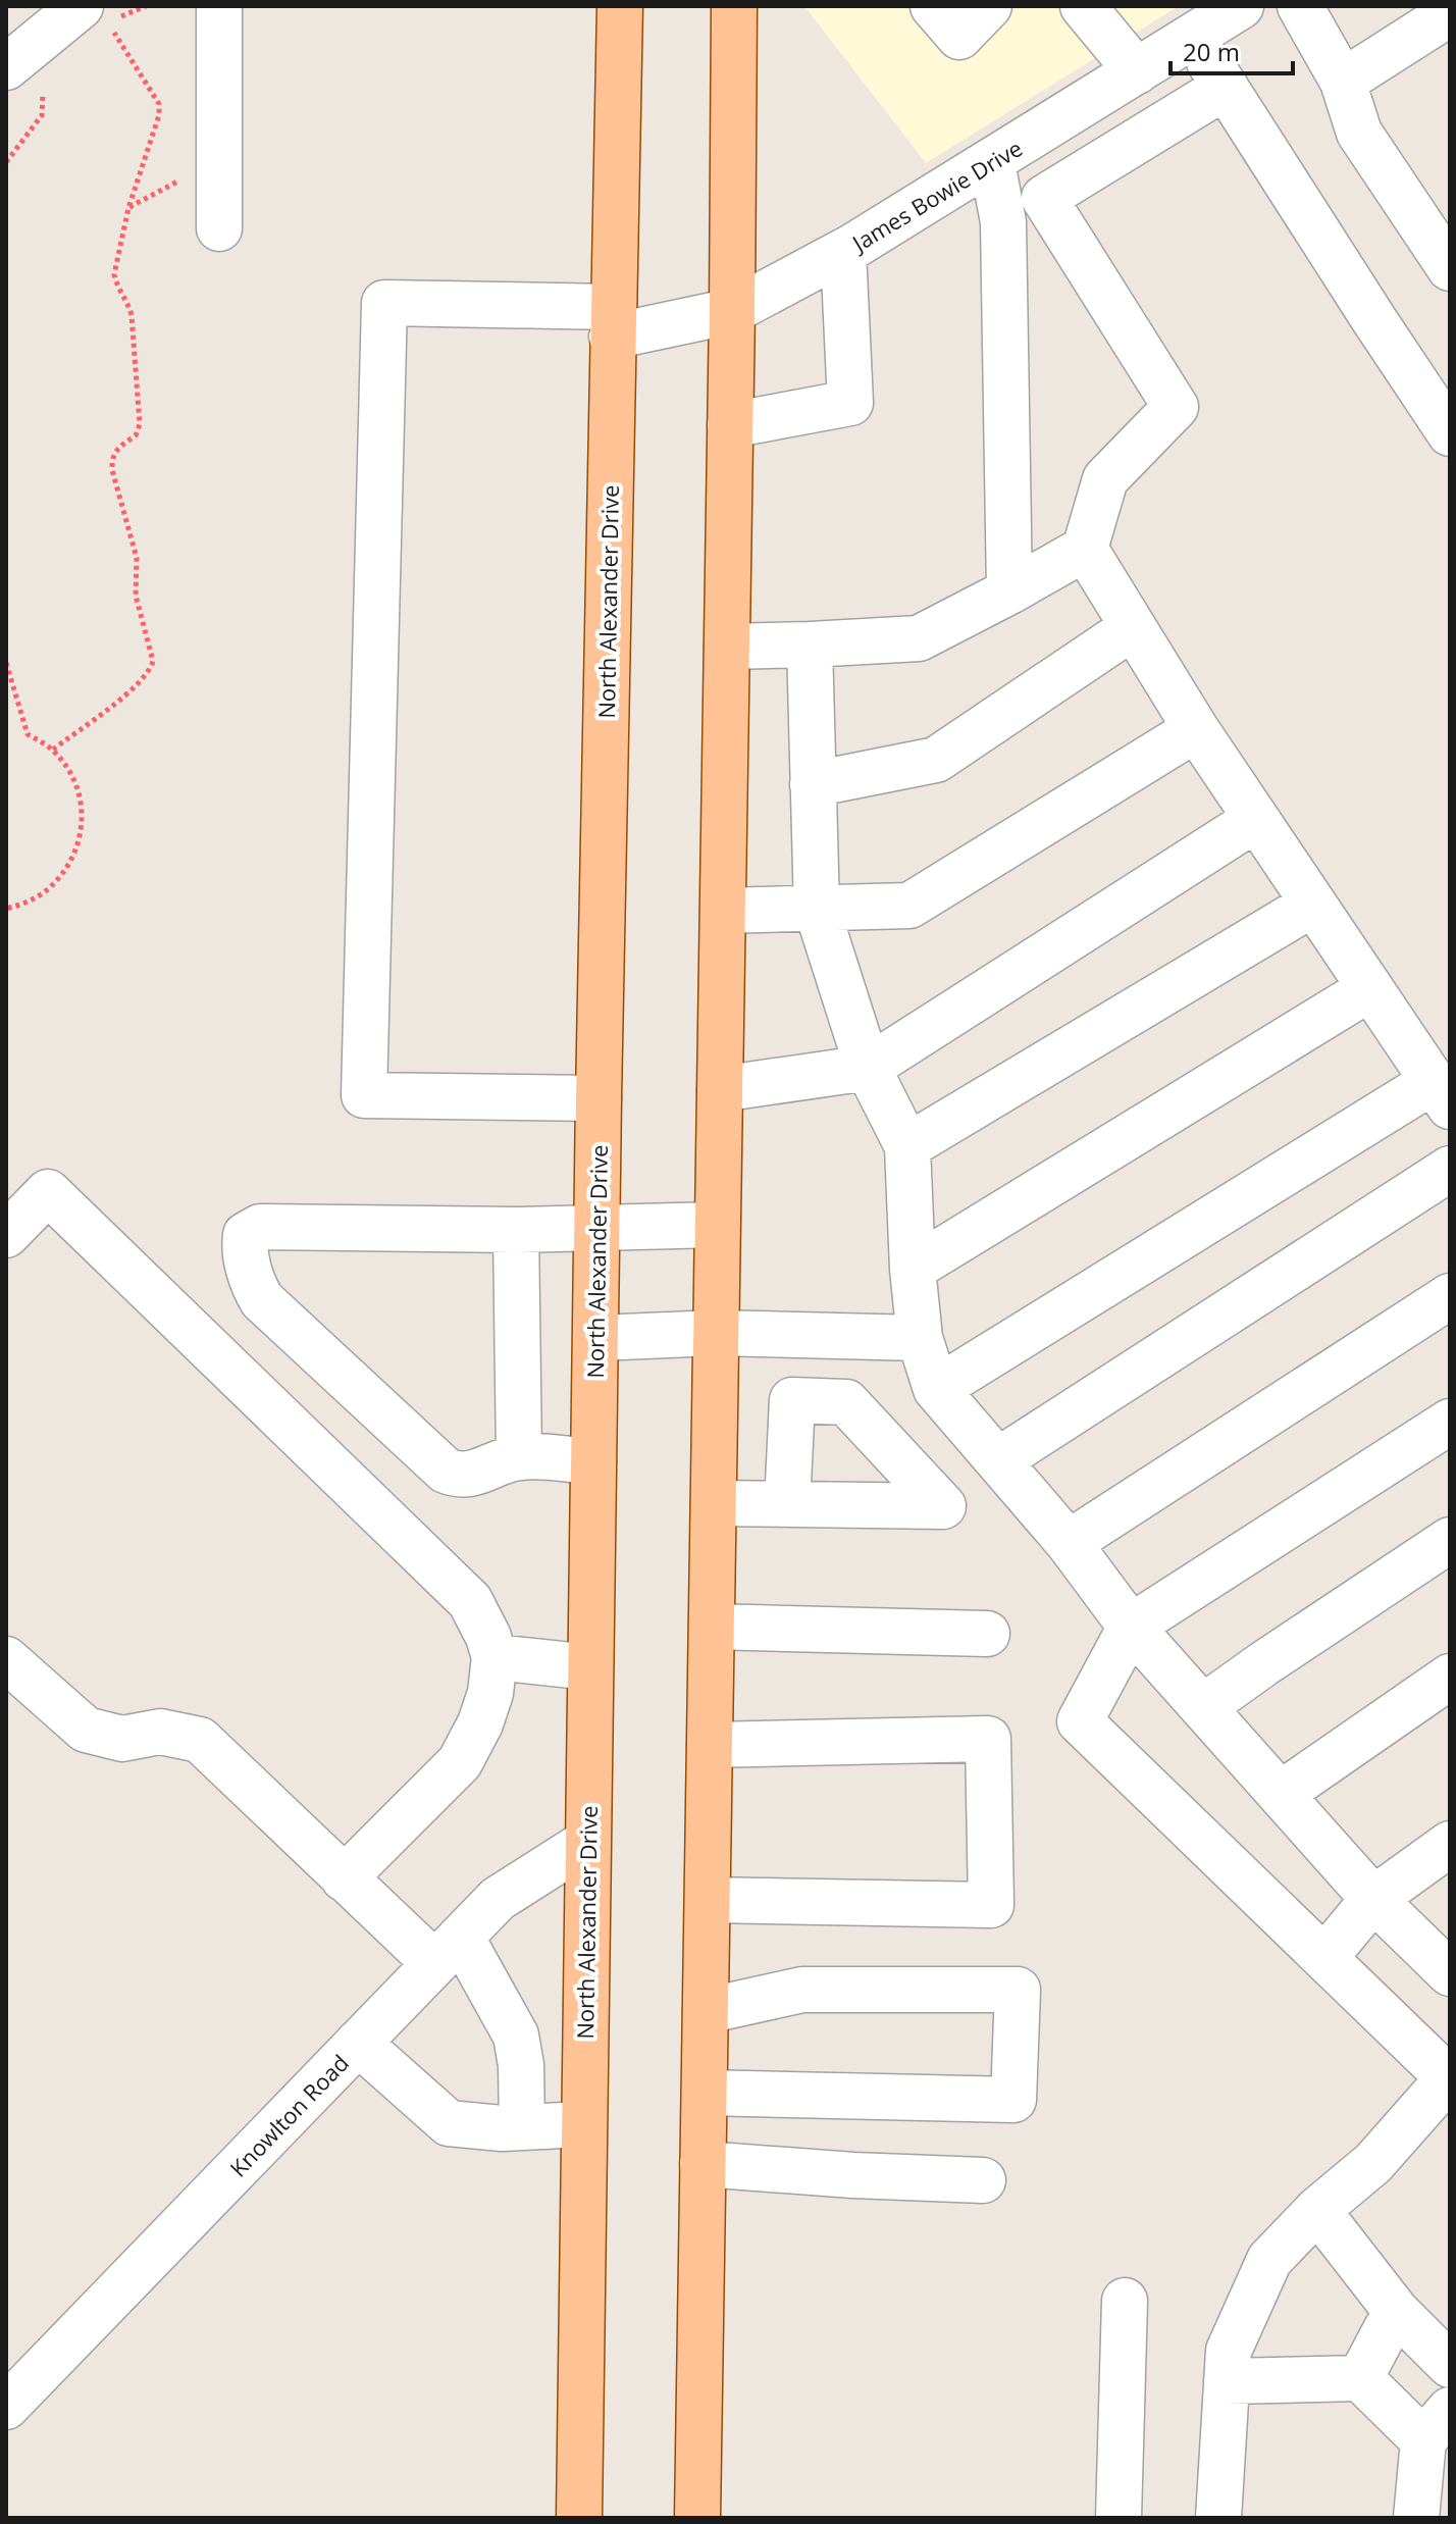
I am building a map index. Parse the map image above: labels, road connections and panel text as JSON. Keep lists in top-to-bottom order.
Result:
{
  "streets": {
    "main road": ["North Alexander Drive"],
    "street": ["James Bowie Drive", "Knowlton Road"]
  },
  "crossings": [
    ["James Bowie Drive", "North Alexander Drive"],
    ["North Alexander Drive", "Knowlton Road"]
  ],
  "scale_bar": "20 m"
}
